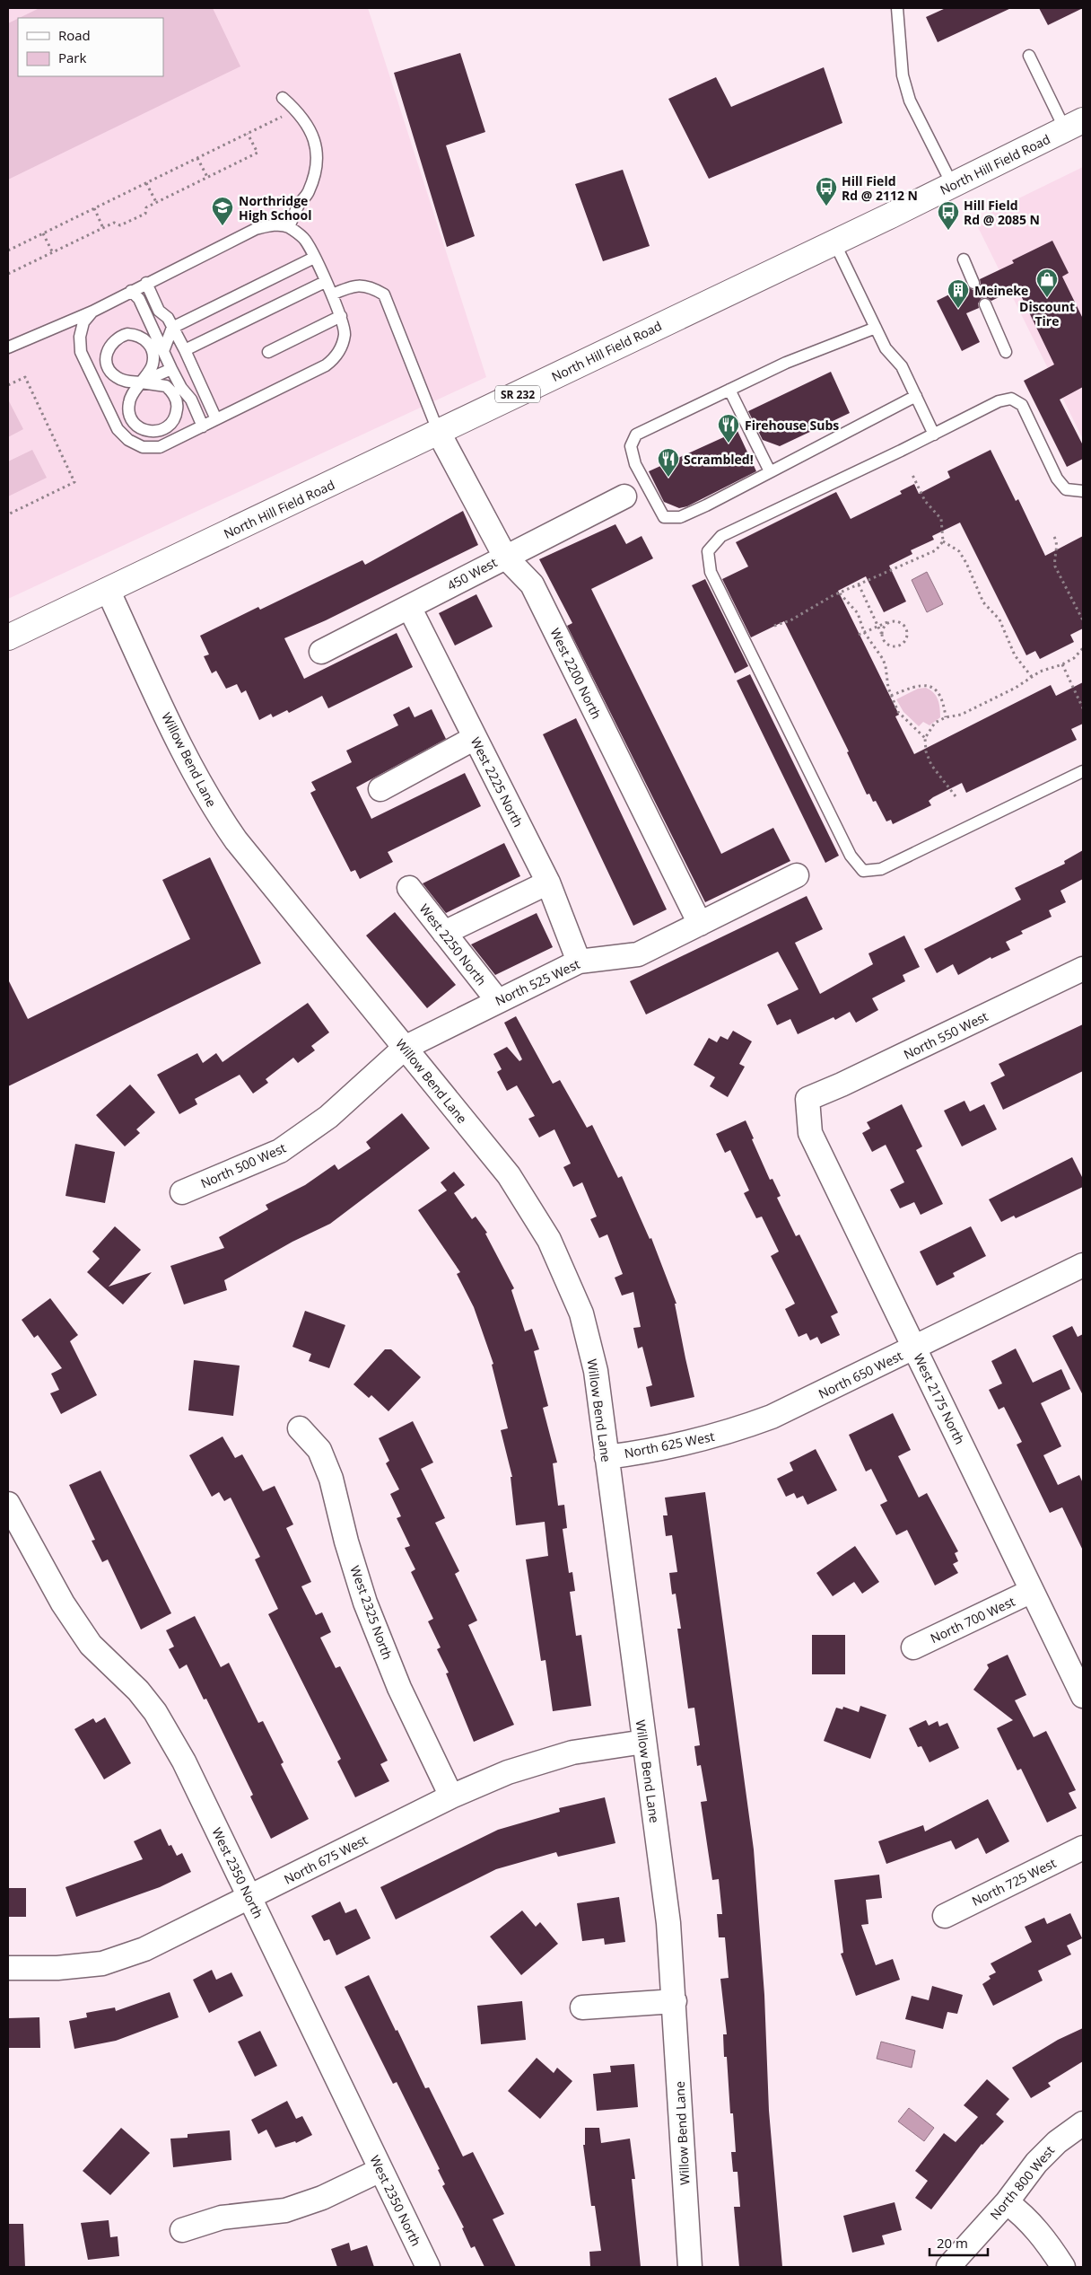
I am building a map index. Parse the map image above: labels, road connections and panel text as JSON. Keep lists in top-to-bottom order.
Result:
{
  "streets": {
    "main road": ["North Hill Field Road", "SR 232"],
    "street": [
      "450 West",
      "West 2200 North",
      "Willow Bend Lane",
      "West 2225 North",
      "West 2250 North",
      "North 525 West",
      "North 550 West",
      "North 500 West",
      "North 650 West",
      "West 2175 North",
      "North 625 West",
      "West 2325 North",
      "North 700 West",
      "North 675 West",
      "West 2350 North",
      "North 725 West",
      "North 800 West"
    ]
  },
  "crossings": [
    ["North Hill Field Road", "West 2200 North"],
    ["North Hill Field Road", "Willow Bend Lane"],
    ["450 West", "West 2200 North"],
    ["450 West", "West 2225 North"],
    ["West 2200 North", "North 525 West"],
    ["Willow Bend Lane", "North 525 West"],
    ["Willow Bend Lane", "North 500 West"],
    ["Willow Bend Lane", "North 625 West"],
    ["Willow Bend Lane", "North 675 West"],
    ["West 2225 North", "North 525 West"],
    ["West 2250 North", "North 525 West"],
    ["North 525 West", "North 500 West"],
    ["North 550 West", "West 2175 North"],
    ["North 650 West", "West 2175 North"],
    ["North 650 West", "North 625 West"],
    ["West 2175 North", "North 700 West"],
    ["West 2325 North", "North 675 West"],
    ["North 675 West", "West 2350 North"]
  ],
  "places": {
    "bus stop": ["Hill Field Rd @ 2112 N", "Hill Field Rd @ 2085 N"],
    "school or university": ["Northridge High School"],
    "shop": ["Discount Tire"],
    "building": ["Meineke"],
    "restaurant": ["Firehouse Subs", "Scrambled!"]
  },
  "legend": ["Road", "Park"],
  "scale_bar": "20 m"
}
